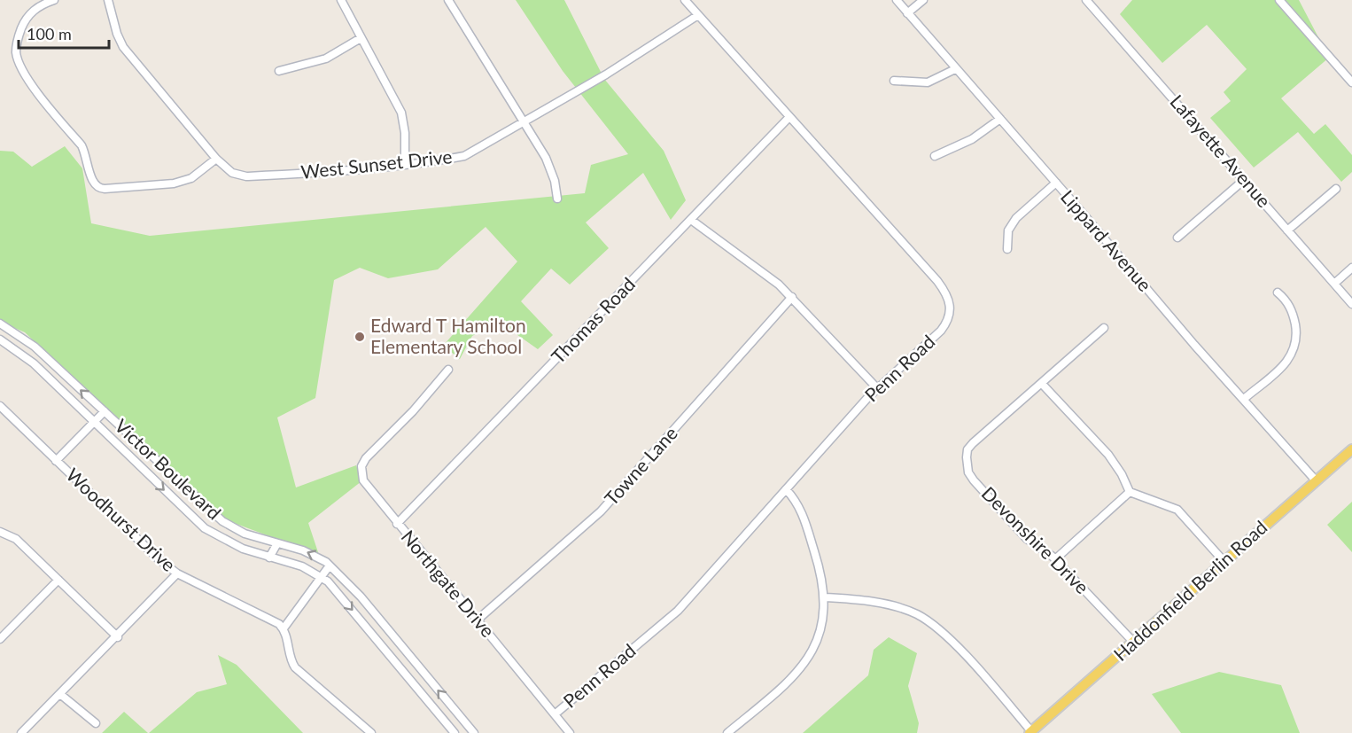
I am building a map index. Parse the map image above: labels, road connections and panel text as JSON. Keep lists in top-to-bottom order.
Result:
{
  "streets": {
    "main road": ["Haddonfield Berlin Road"],
    "street": [
      "Lafayette Avenue",
      "West Sunset Drive",
      "Lippard Avenue",
      "Thomas Road",
      "Penn Road",
      "Towne Lane",
      "Victor Boulevard",
      "Woodhurst Drive",
      "Devonshire Drive",
      "Northgate Drive"
    ]
  },
  "crossings": [
    ["West Sunset Drive", "Penn Road"],
    ["Lippard Avenue", "Haddonfield Berlin Road"],
    ["Thomas Road", "Penn Road"],
    ["Thomas Road", "Northgate Drive"],
    ["Penn Road", "Northgate Drive"],
    ["Towne Lane", "Northgate Drive"],
    ["Devonshire Drive", "Haddonfield Berlin Road"]
  ],
  "places": ["Edward T Hamilton Elementary School"],
  "scale_bar": "100 m"
}
